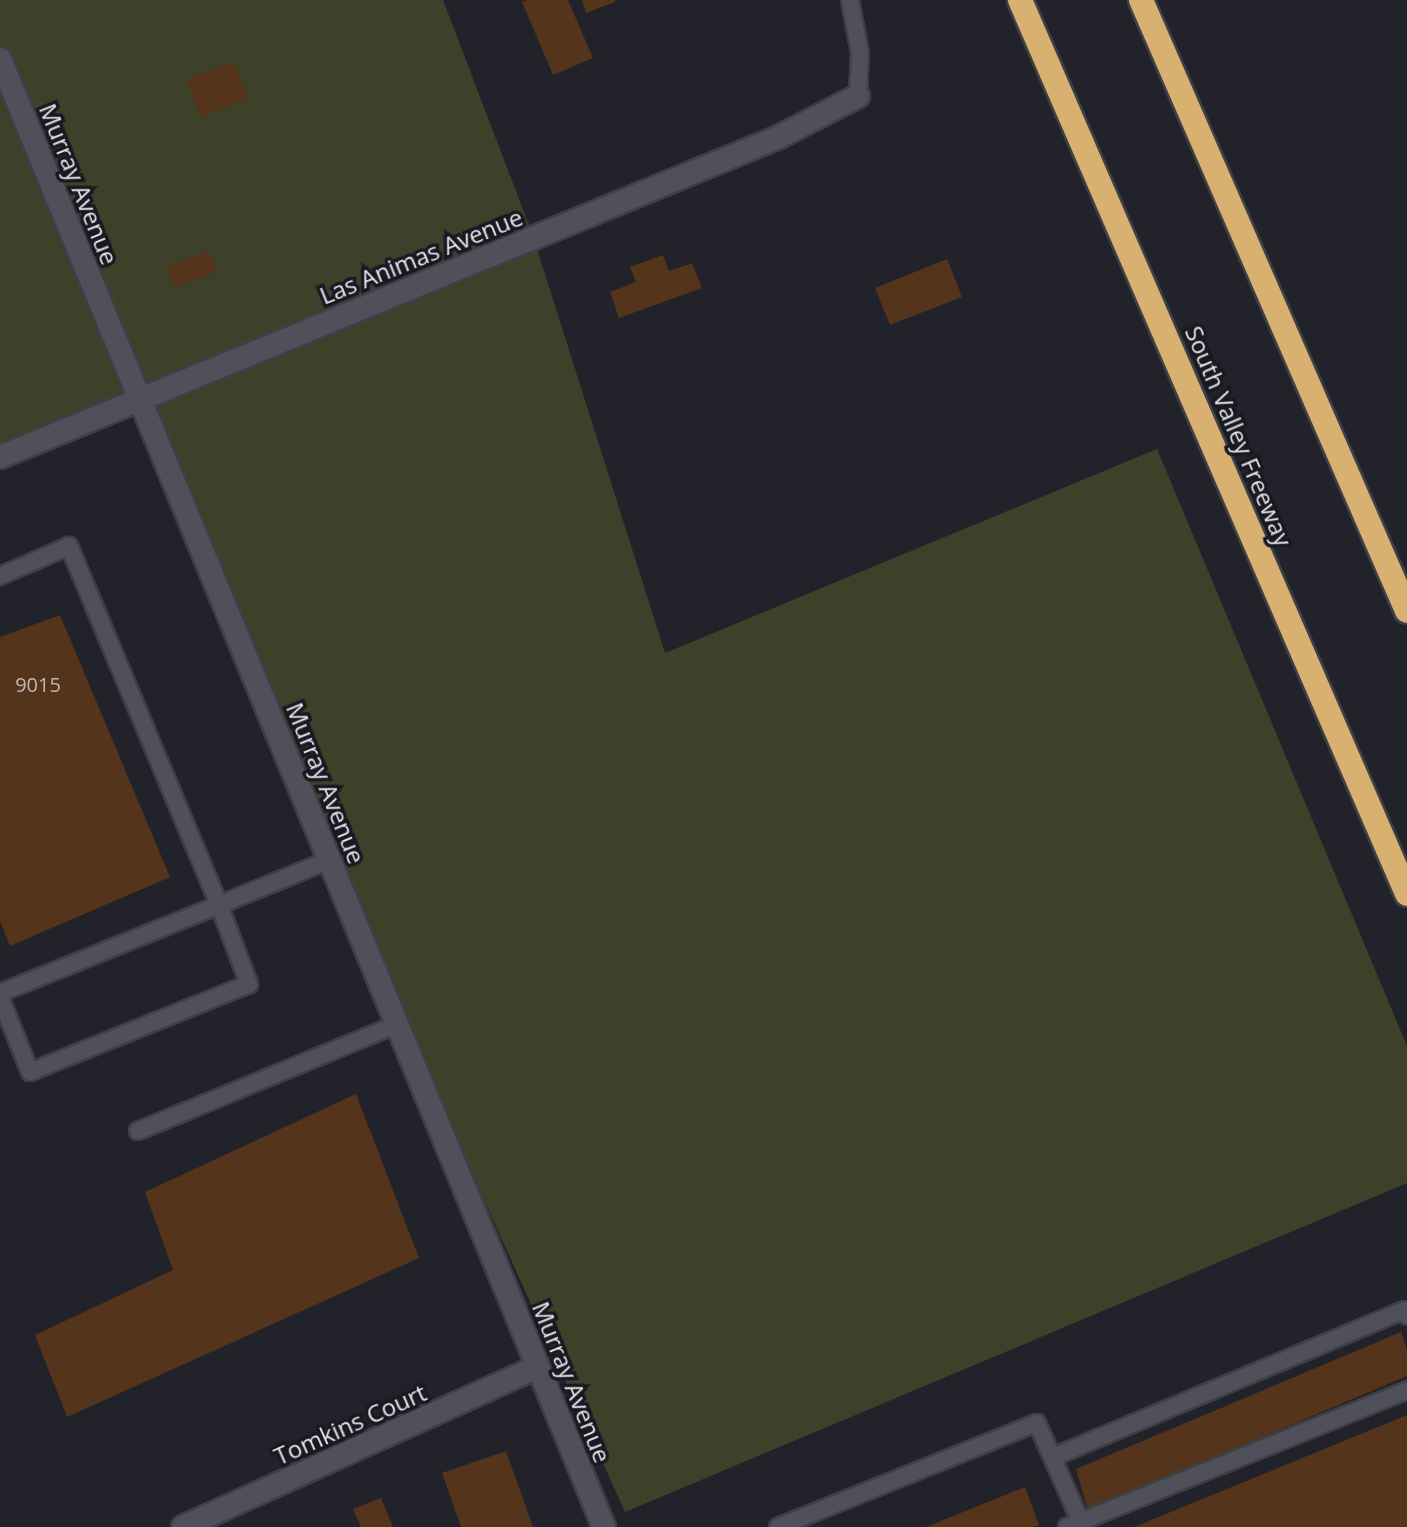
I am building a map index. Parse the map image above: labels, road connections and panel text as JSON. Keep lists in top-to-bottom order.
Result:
{
  "streets": {
    "highway": ["South Valley Freeway"],
    "street": ["Murray Avenue", "Las Animas Avenue", "Tomkins Court"]
  },
  "crossings": [
    ["Murray Avenue", "Las Animas Avenue"],
    ["Murray Avenue", "Tomkins Court"]
  ],
  "house_numbers": ["9015"]
}
